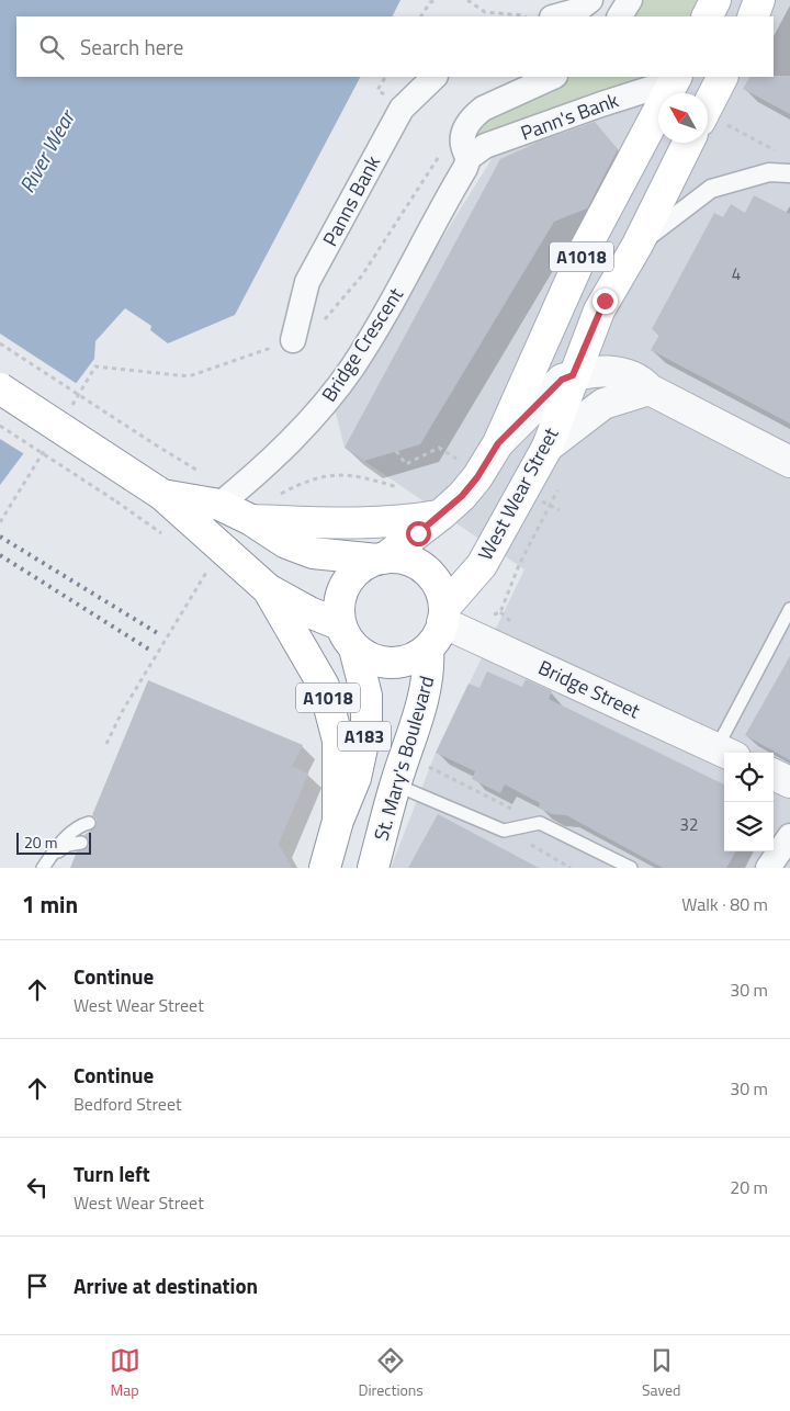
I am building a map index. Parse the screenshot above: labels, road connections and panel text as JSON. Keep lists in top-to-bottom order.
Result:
{
  "streets": {
    "main road": [
      "A1018",
      "West Wear Street",
      "A183",
      "St. Mary's Boulevard"
    ],
    "street": [
      "Pann's Bank",
      "Panns Bank",
      "Bridge Crescent",
      "Bridge Street"
    ]
  },
  "crossings": [
    ["Pann's Bank", "A1018"],
    ["Pann's Bank", "Bridge Crescent"],
    ["A1018", "Bridge Crescent"],
    ["A1018", "West Wear Street"],
    ["A1018", "Bridge Street"],
    ["A1018", "A183"],
    ["A1018", "St. Mary's Boulevard"],
    ["West Wear Street", "Bridge Street"],
    ["West Wear Street", "A183"],
    ["West Wear Street", "St. Mary's Boulevard"],
    ["Bridge Street", "A183"],
    ["Bridge Street", "St. Mary's Boulevard"],
    ["A183", "St. Mary's Boulevard"]
  ],
  "water": ["River Wear"],
  "house_numbers": ["4", "32"],
  "scale_bar": "20 m",
  "north": "top left",
  "page": {
    "search": "Search here",
    "scale": "20 m",
    "heading": ["1 min", "Walk · 80 m"],
    "list": [
      ["Continue", "West Wear Street", "30 m"],
      ["Continue", "Bedford Street", "30 m"],
      ["Turn left", "West Wear Street", "20 m"],
      "Arrive at destination"
    ],
    "nav": ["Map", "Directions", "Saved"]
  }
}
